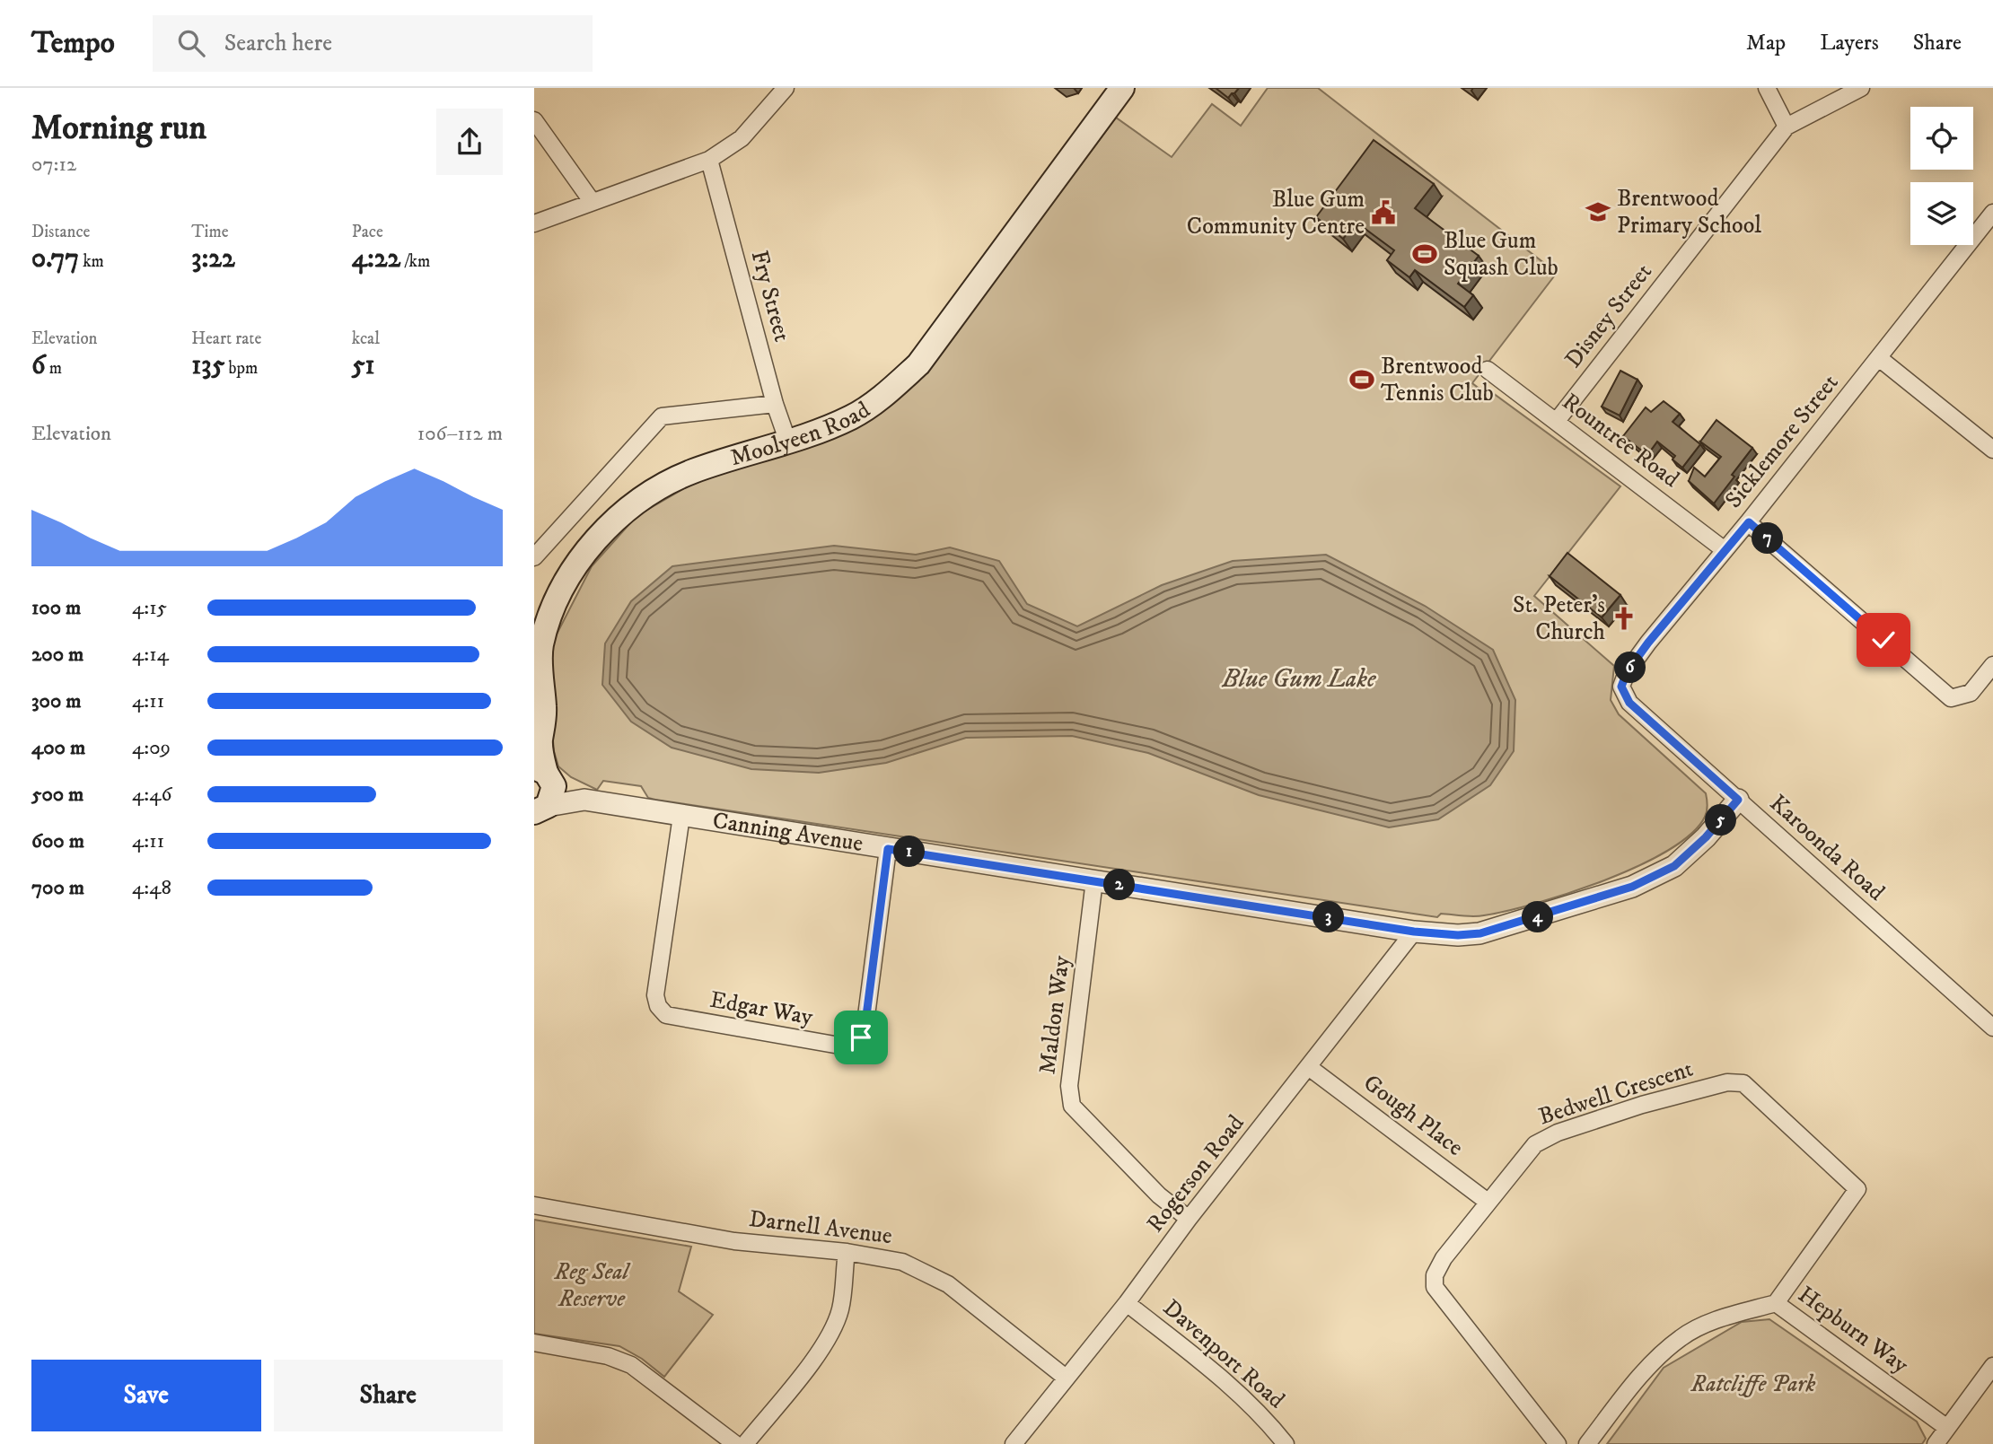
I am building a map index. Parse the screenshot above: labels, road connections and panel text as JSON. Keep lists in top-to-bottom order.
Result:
{
  "streets": {
    "main road": ["Moolyeen Road", "Canning Avenue"],
    "street": [
      "Fry Street",
      "Disney Street",
      "Rountree Road",
      "Sicklemore Street",
      "Karoonda Road",
      "Edgar Way",
      "Maldon Way",
      "Bedwell Crescent",
      "Gough Place",
      "Rogerson Road",
      "Darnell Avenue",
      "Hepburn Way",
      "Davenport Road"
    ]
  },
  "crossings": [
    ["Fry Street", "Moolyeen Road"],
    ["Disney Street", "Rountree Road"],
    ["Moolyeen Road", "Canning Avenue"],
    ["Rountree Road", "Sicklemore Street"],
    ["Sicklemore Street", "Karoonda Road"],
    ["Canning Avenue", "Karoonda Road"],
    ["Canning Avenue", "Edgar Way"],
    ["Canning Avenue", "Maldon Way"],
    ["Canning Avenue", "Rogerson Road"],
    ["Maldon Way", "Rogerson Road"],
    ["Bedwell Crescent", "Gough Place"],
    ["Gough Place", "Rogerson Road"],
    ["Rogerson Road", "Darnell Avenue"],
    ["Rogerson Road", "Davenport Road"]
  ],
  "water": ["Blue Gum Lake"],
  "parks": ["Reg Seal Reserve", "Ratcliffe Park"],
  "places": {
    "school or university": ["Brentwood Primary School"],
    "public building": ["Blue Gum Community Centre"],
    "sports": ["Blue Gum Squash Club", "Brentwood Tennis Club"],
    "church": ["St. Peter's Church"]
  },
  "page": {
    "header": "Tempo",
    "search": "Search here",
    "nav": ["Map", "Layers", "Share"],
    "heading": ["Morning run", "07:12"],
    "stats": [
      ["Distance", "0.77 km"],
      ["Time", "3:22"],
      ["Pace", "4:22 /km"],
      ["Elevation", "6 m"],
      ["Heart rate", "135 bpm"],
      ["kcal", "51"]
    ],
    "chart": ["Elevation", "106–112 m"],
    "pins": [
      "7",
      "6",
      "5",
      "1",
      "2",
      "3",
      "4"
    ],
    "list": [
      {
        "name": "100 m",
        "note": "4:15"
      },
      {
        "name": "200 m",
        "note": "4:14"
      },
      {
        "name": "300 m",
        "note": "4:11"
      },
      {
        "name": "400 m",
        "note": "4:09"
      },
      {
        "name": "500 m",
        "note": "4:46"
      },
      {
        "name": "600 m",
        "note": "4:11"
      },
      {
        "name": "700 m",
        "note": "4:48"
      }
    ],
    "buttons": ["Save", "Share"]
  }
}
